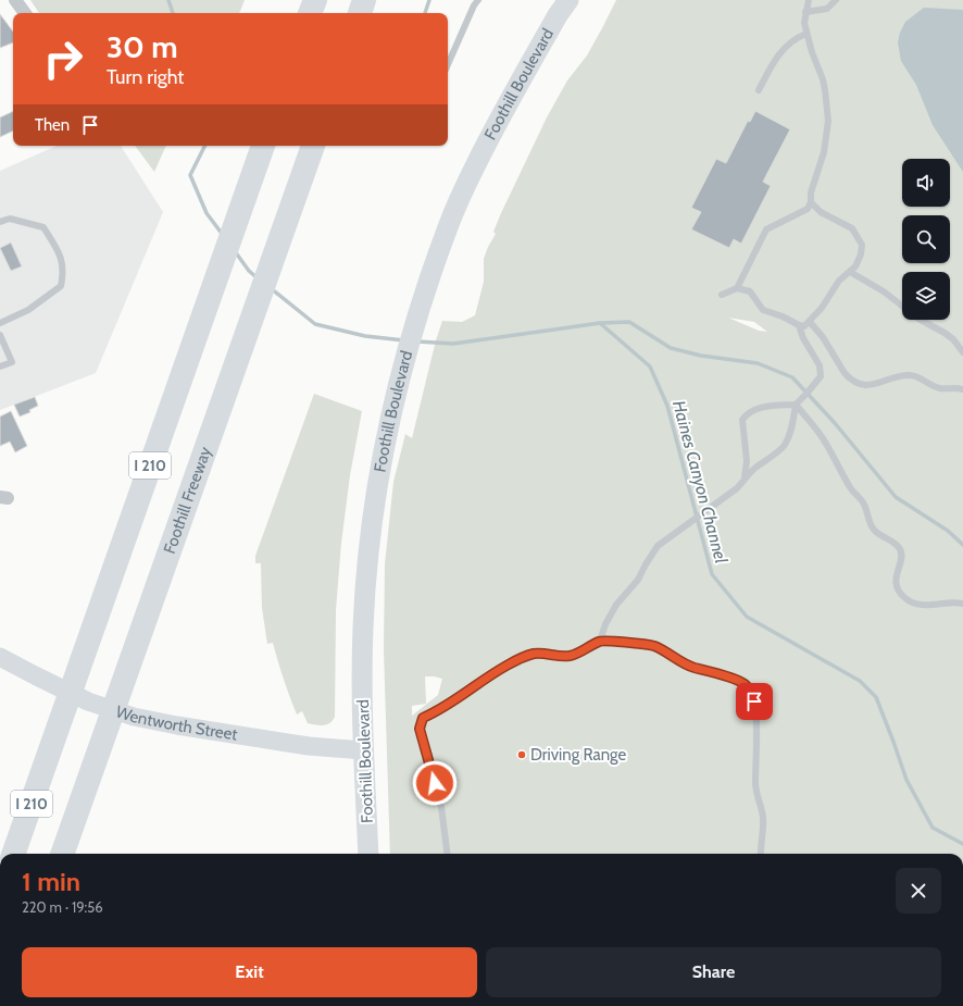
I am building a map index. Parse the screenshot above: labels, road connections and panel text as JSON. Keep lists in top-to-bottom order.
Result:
{
  "streets": {
    "highway": ["I 210", "Foothill Freeway"],
    "main road": ["Foothill Boulevard", "Wentworth Street"]
  },
  "crossings": [
    ["Foothill Boulevard", "Wentworth Street"]
  ],
  "water": ["Haines Canyon Channel"],
  "places": ["Driving Range"],
  "page": {
    "turn": ["30 m", "Turn right"],
    "then": "Then",
    "heading": ["1 min", "220 m · 19:56"],
    "buttons": ["Exit", "Share"]
  }
}
